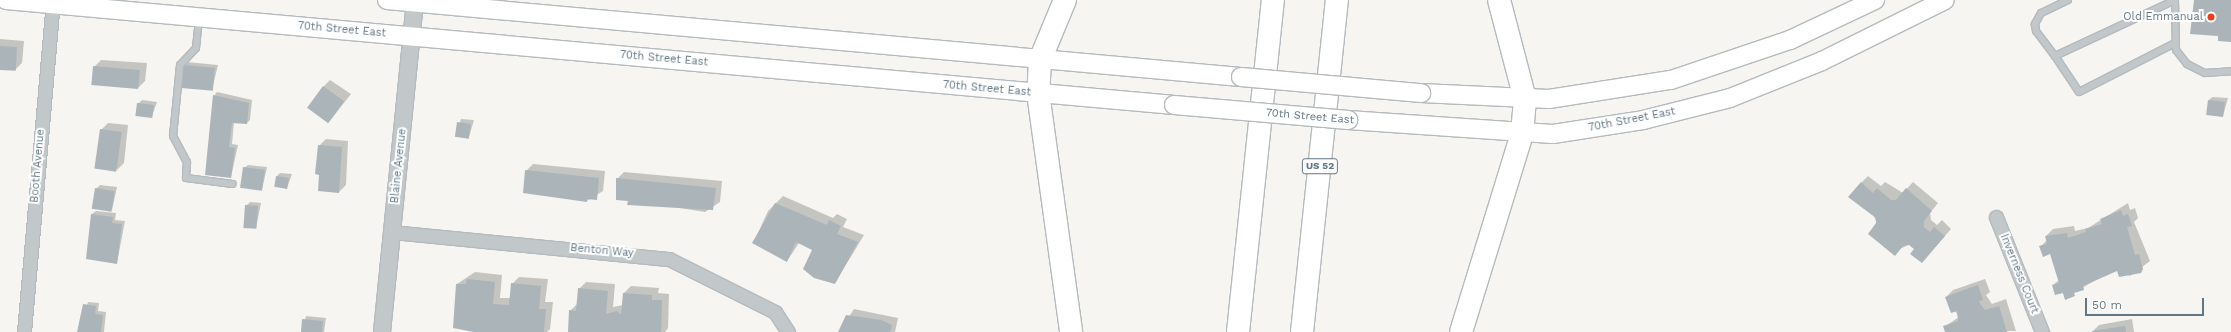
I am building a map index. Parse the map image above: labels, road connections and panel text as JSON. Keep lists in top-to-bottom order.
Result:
{
  "streets": {
    "highway": ["US 52"],
    "main road": ["70th Street East"],
    "street": [
      "Booth Avenue",
      "Blaine Avenue",
      "Benton Way",
      "Inverness Court"
    ]
  },
  "crossings": [
    ["70th Street East", "Booth Avenue"],
    ["70th Street East", "Blaine Avenue"],
    ["Blaine Avenue", "Benton Way"]
  ],
  "places": ["Old Emmanual"],
  "scale_bar": "50 m"
}
